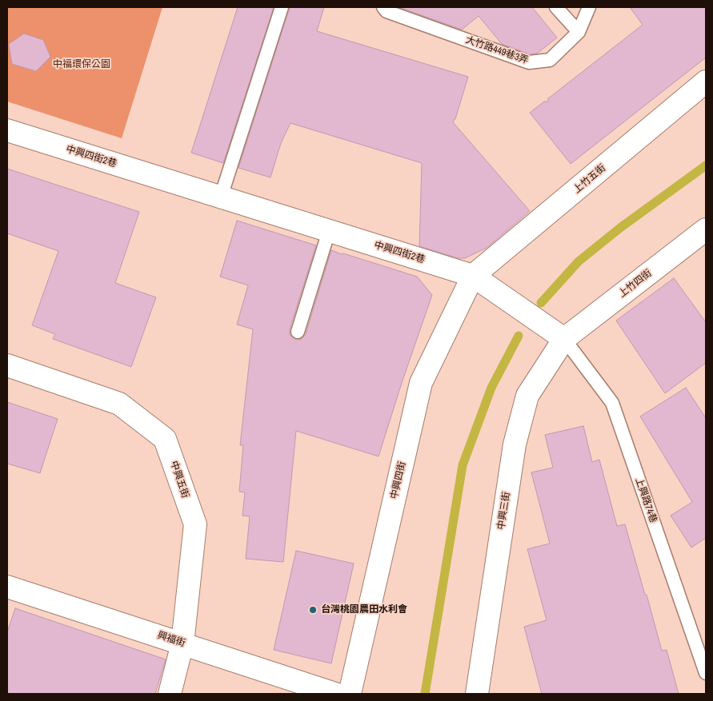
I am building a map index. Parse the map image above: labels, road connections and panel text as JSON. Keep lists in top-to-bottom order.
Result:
{
  "streets": {
    "street": [
      "中興四街2巷",
      "上竹五街",
      "上竹四街",
      "中興五街",
      "中興四街",
      "中興三街",
      "興福街"
    ],
    "lane": ["大竹路449巷3弄", "上興路74巷"]
  },
  "crossings": [
    ["中興四街2巷", "上竹五街"],
    ["中興四街2巷", "上竹四街"],
    ["中興四街2巷", "中興四街"],
    ["中興四街2巷", "上興路74巷"],
    ["中興四街2巷", "中興三街"],
    ["上竹五街", "中興四街"],
    ["上竹四街", "上興路74巷"],
    ["上竹四街", "中興三街"],
    ["中興五街", "興福街"],
    ["上興路74巷", "中興三街"]
  ],
  "parks": ["中福環保公園"],
  "places": ["台灣桃園農田水利會"]
}
